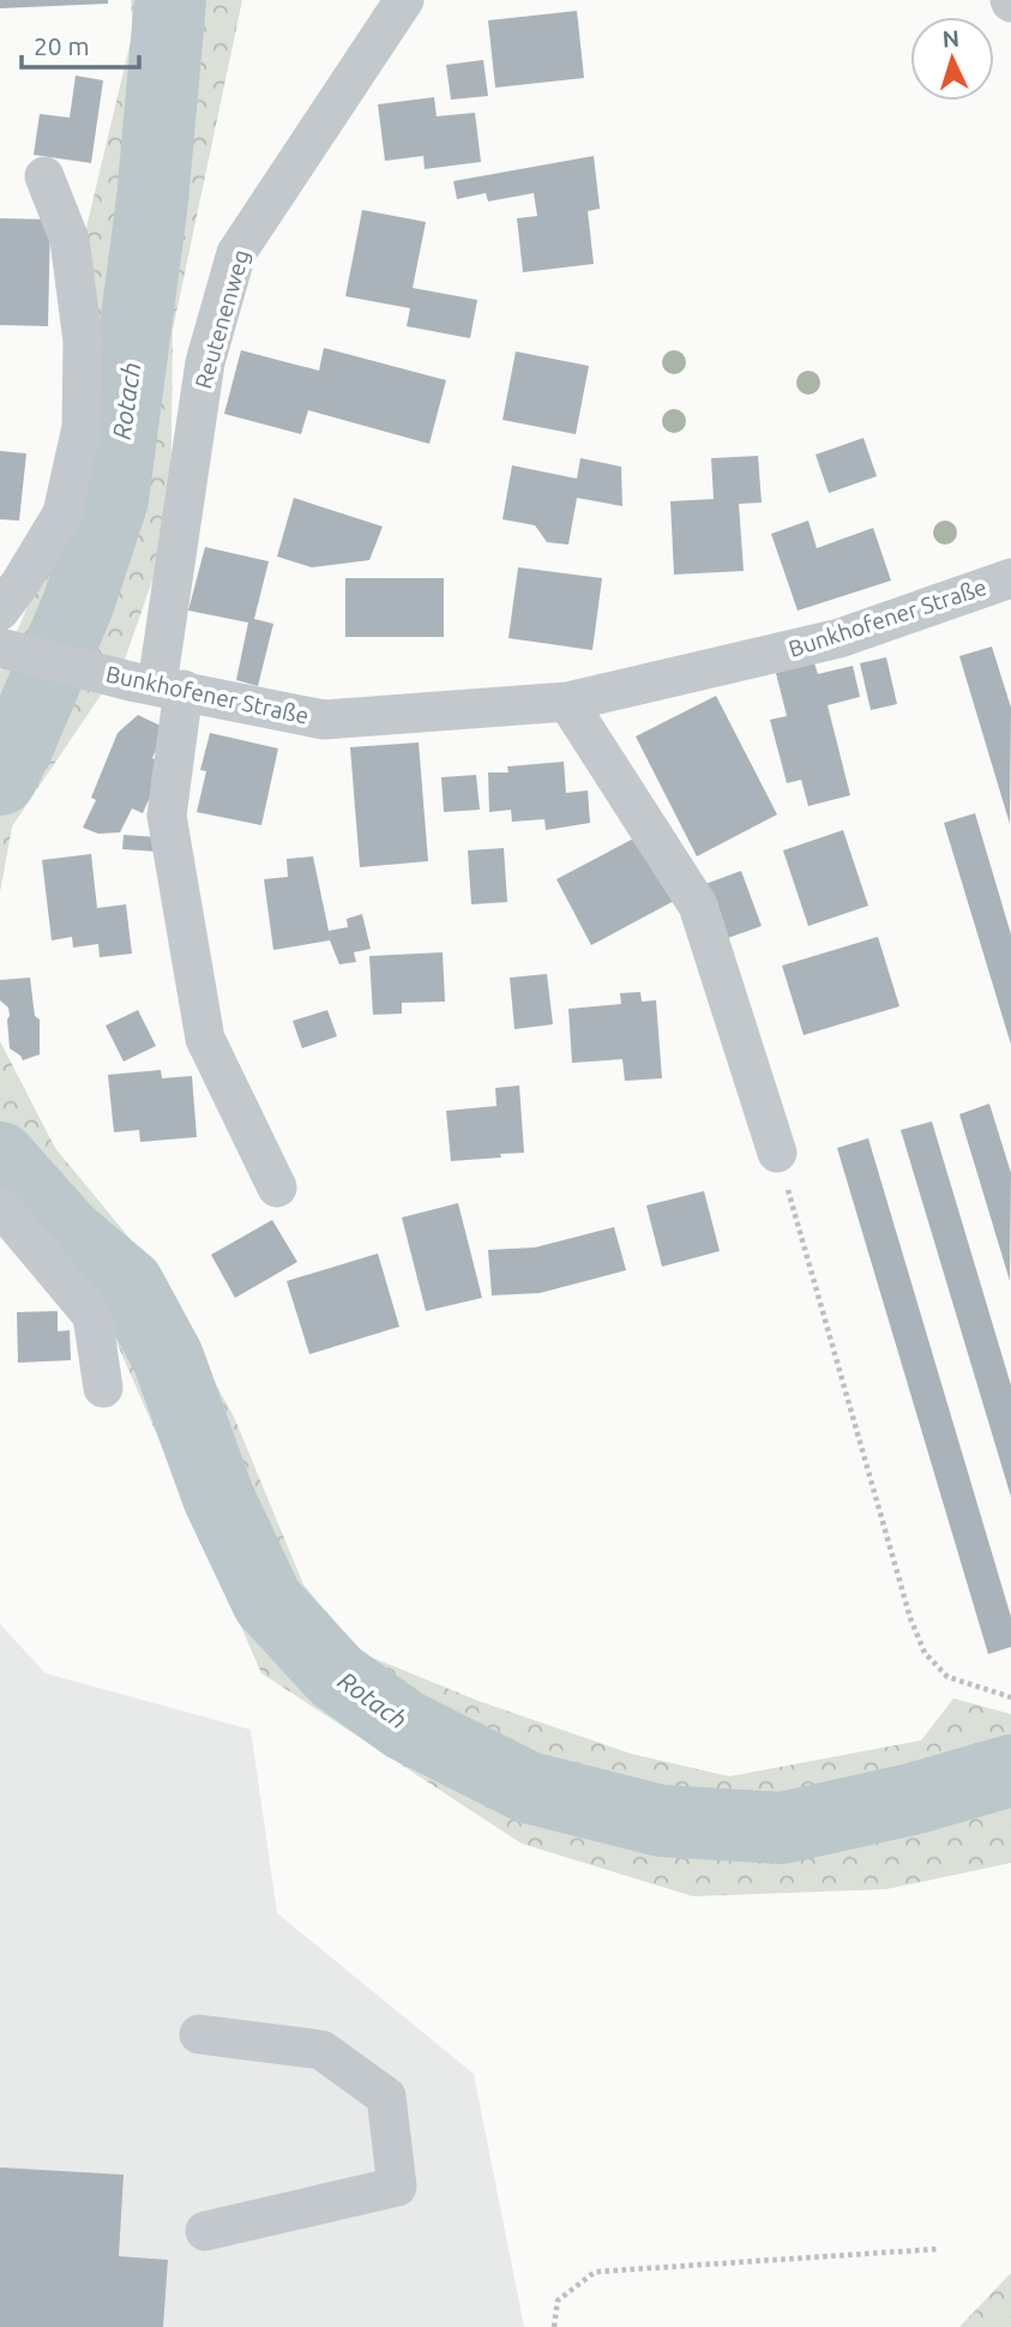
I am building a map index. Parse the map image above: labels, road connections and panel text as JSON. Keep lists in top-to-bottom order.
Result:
{
  "streets": {
    "street": ["Reutenenweg", "Bunkhofener Straße"]
  },
  "crossings": [
    ["Reutenenweg", "Bunkhofener Straße"]
  ],
  "water": ["Rotach"],
  "scale_bar": "20 m",
  "north": "top"
}
